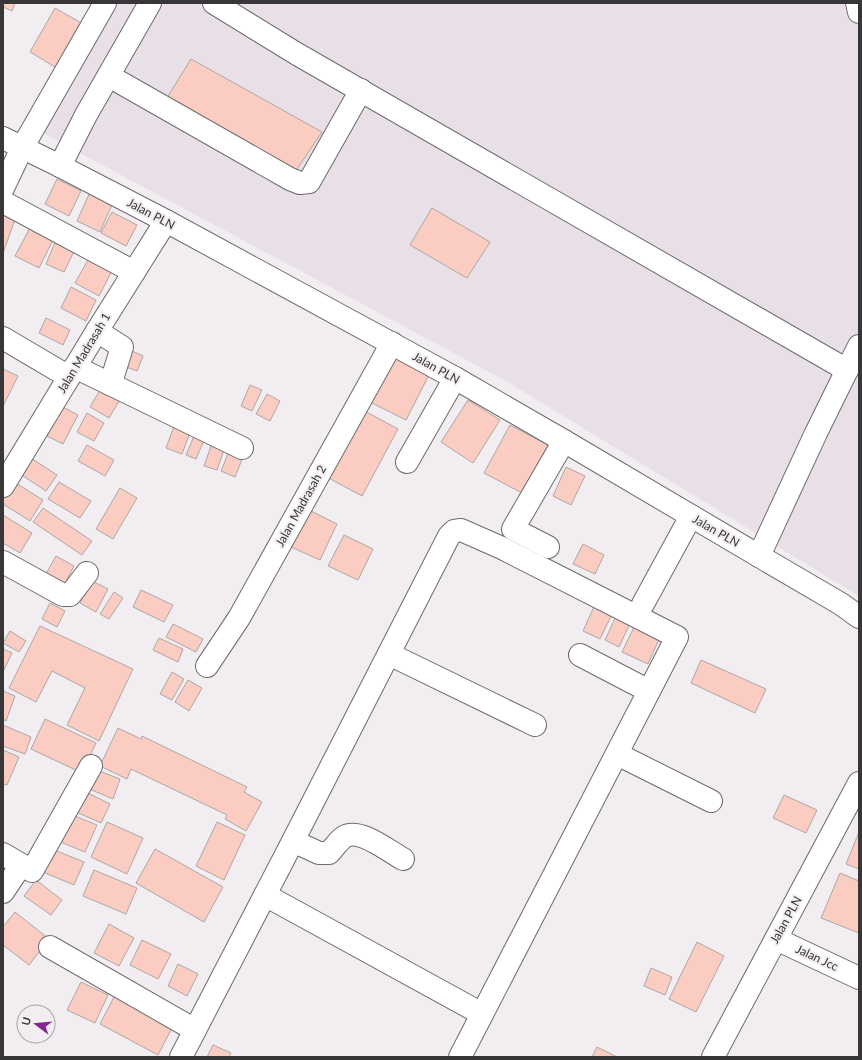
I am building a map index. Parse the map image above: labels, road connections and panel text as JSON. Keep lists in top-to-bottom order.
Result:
{
  "streets": {
    "street": [
      "Jalan PLN",
      "Jalan Madrasah 1",
      "Jalan Madrasah 2",
      "Jalan Jcc"
    ]
  },
  "crossings": [
    ["Jalan PLN", "Jalan Madrasah 1"],
    ["Jalan PLN", "Jalan Madrasah 2"],
    ["Jalan PLN", "Jalan Jcc"]
  ],
  "north": "left"
}
